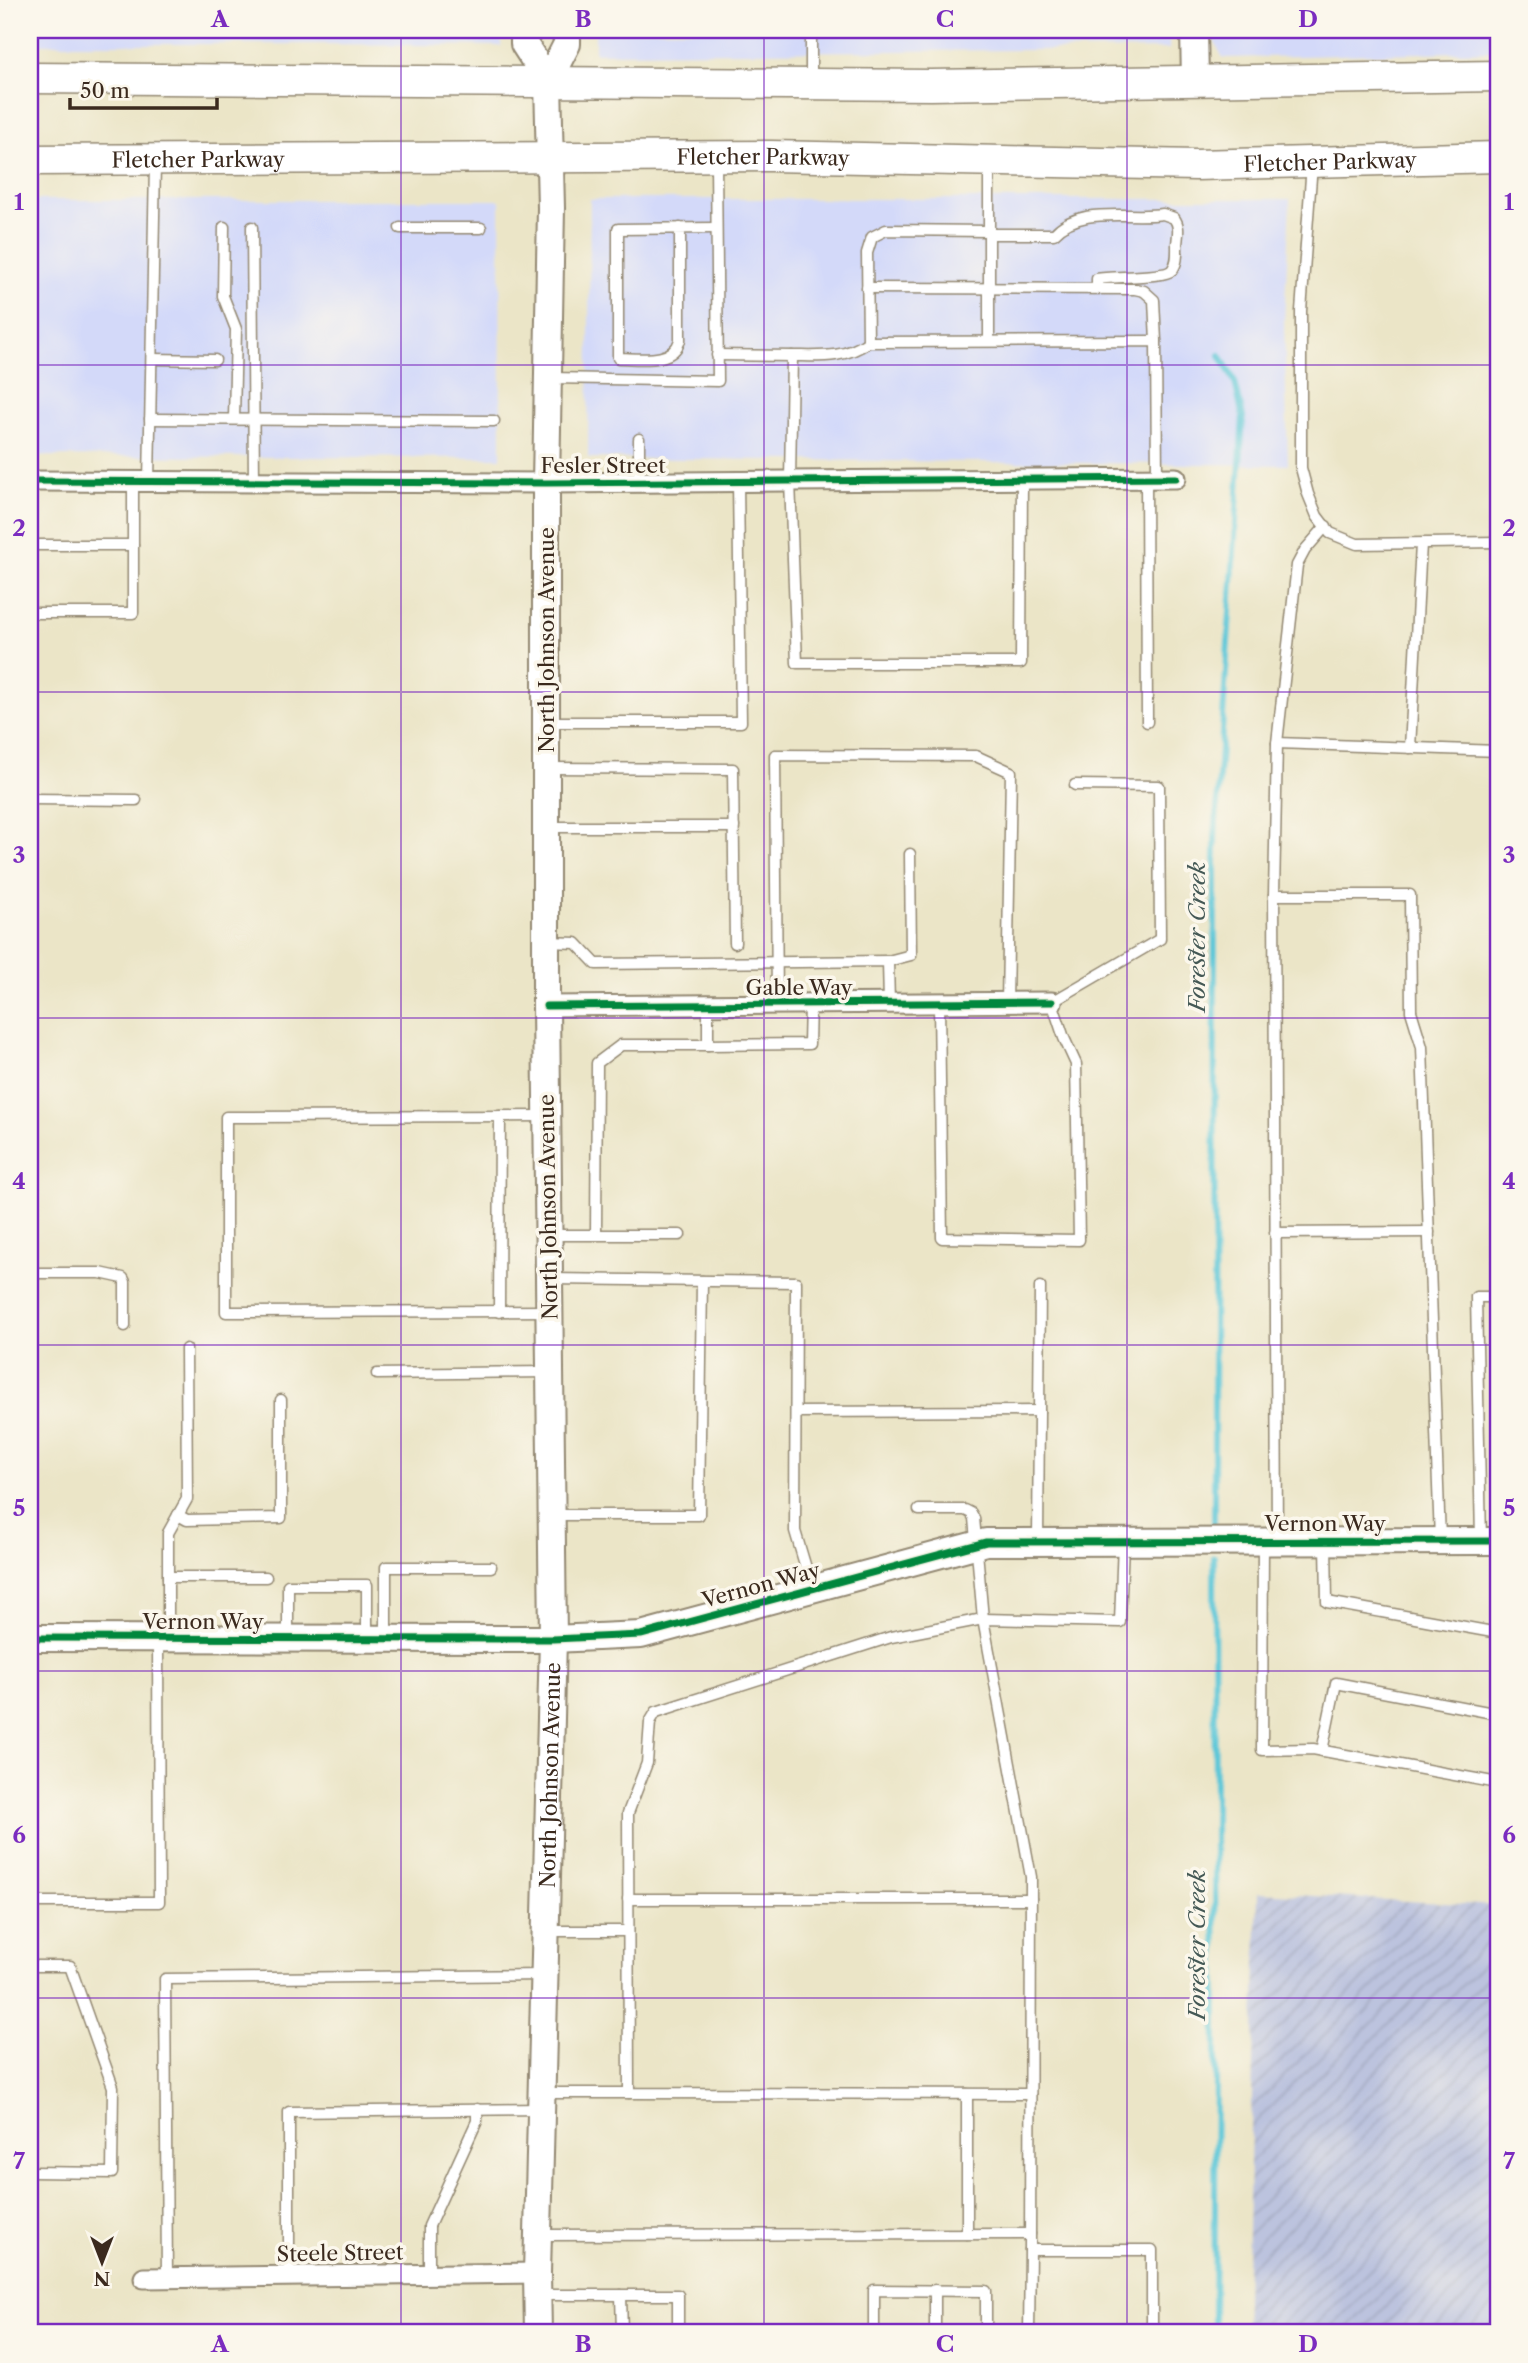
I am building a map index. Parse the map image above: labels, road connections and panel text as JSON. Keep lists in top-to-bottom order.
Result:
{
  "streets": {
    "main road": ["Fletcher Parkway", "North Johnson Avenue", "Vernon Way"],
    "street": ["Fesler Street", "Gable Way", "Steele Street"]
  },
  "crossings": [
    ["Fletcher Parkway", "North Johnson Avenue"],
    ["Fesler Street", "North Johnson Avenue"],
    ["North Johnson Avenue", "Gable Way"],
    ["North Johnson Avenue", "Vernon Way"],
    ["North Johnson Avenue", "Steele Street"]
  ],
  "water": ["Forester Creek"],
  "scale_bar": "50 m",
  "north": "bottom",
  "grid": {
    "columns": [
      "A",
      "B",
      "C",
      "D"
    ],
    "rows": [
      "1",
      "2",
      "3",
      "4",
      "5",
      "6",
      "7"
    ]
  }
}
